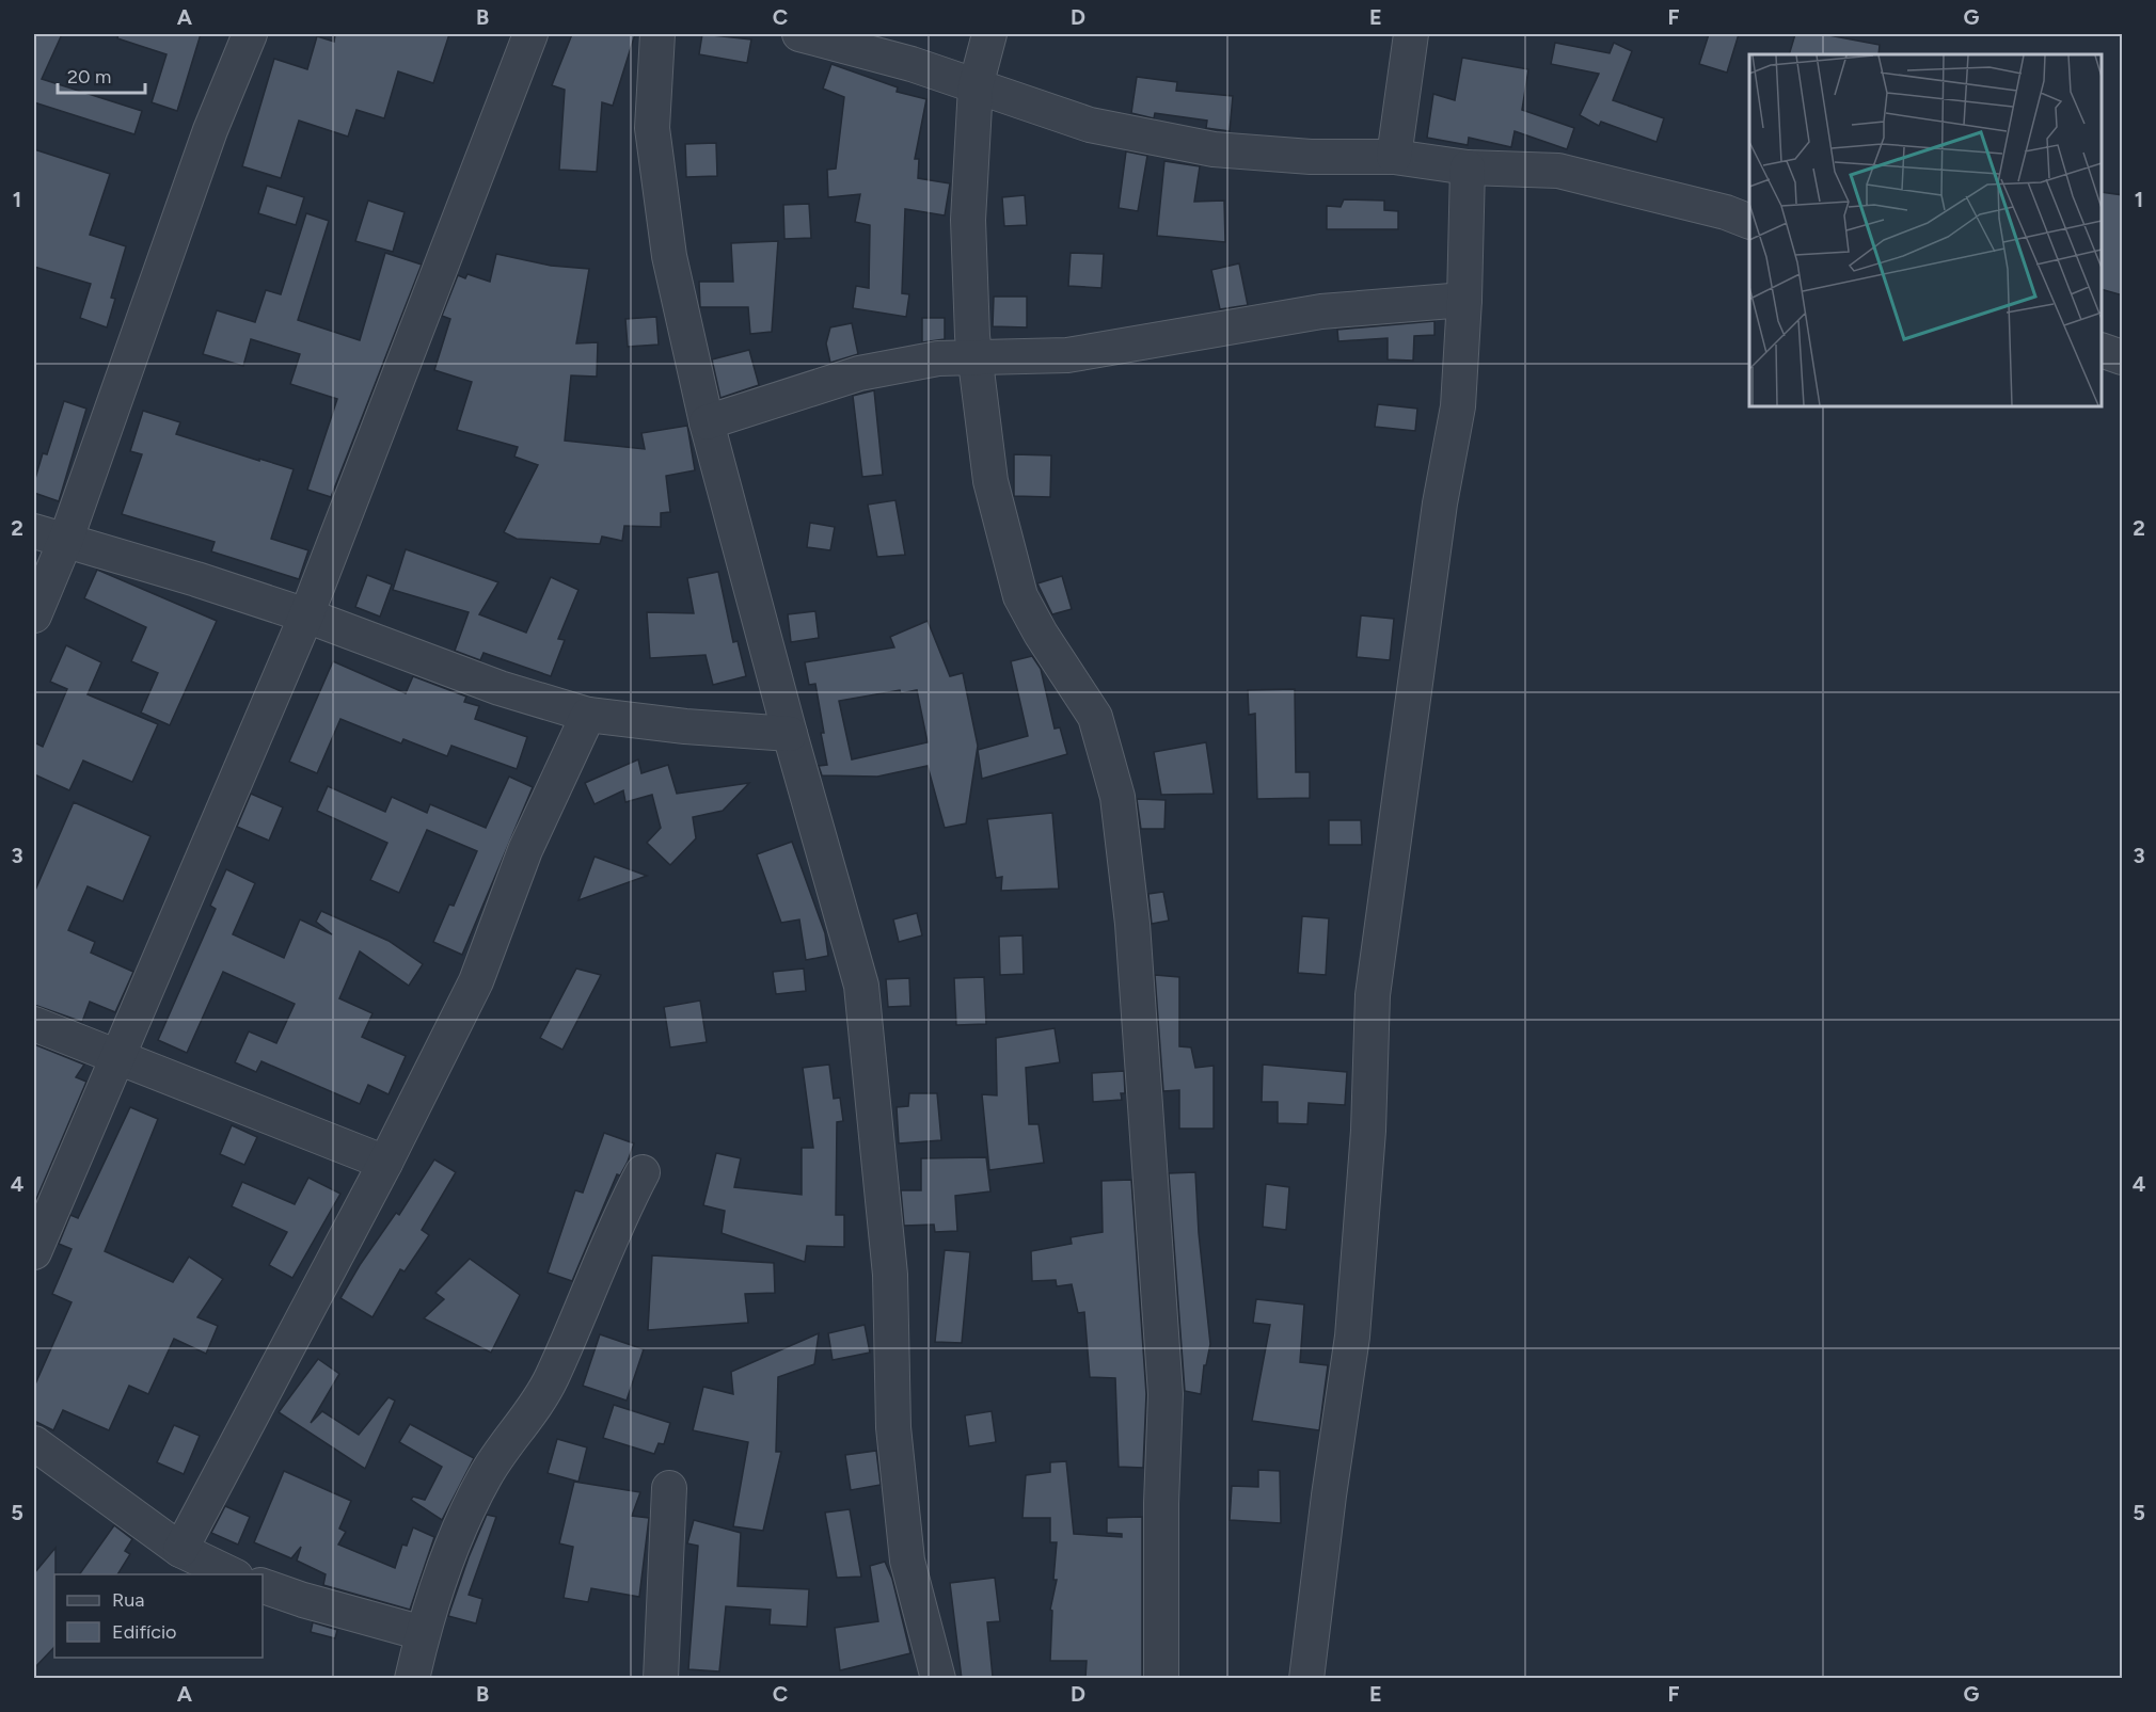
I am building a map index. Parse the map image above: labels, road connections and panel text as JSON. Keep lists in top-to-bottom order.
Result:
{
  "legend": ["Rua", "Edifício"],
  "scale_bar": "20 m",
  "grid": {
    "columns": [
      "A",
      "B",
      "C",
      "D",
      "E",
      "F",
      "G"
    ],
    "rows": [
      "1",
      "2",
      "3",
      "4",
      "5"
    ]
  }
}
